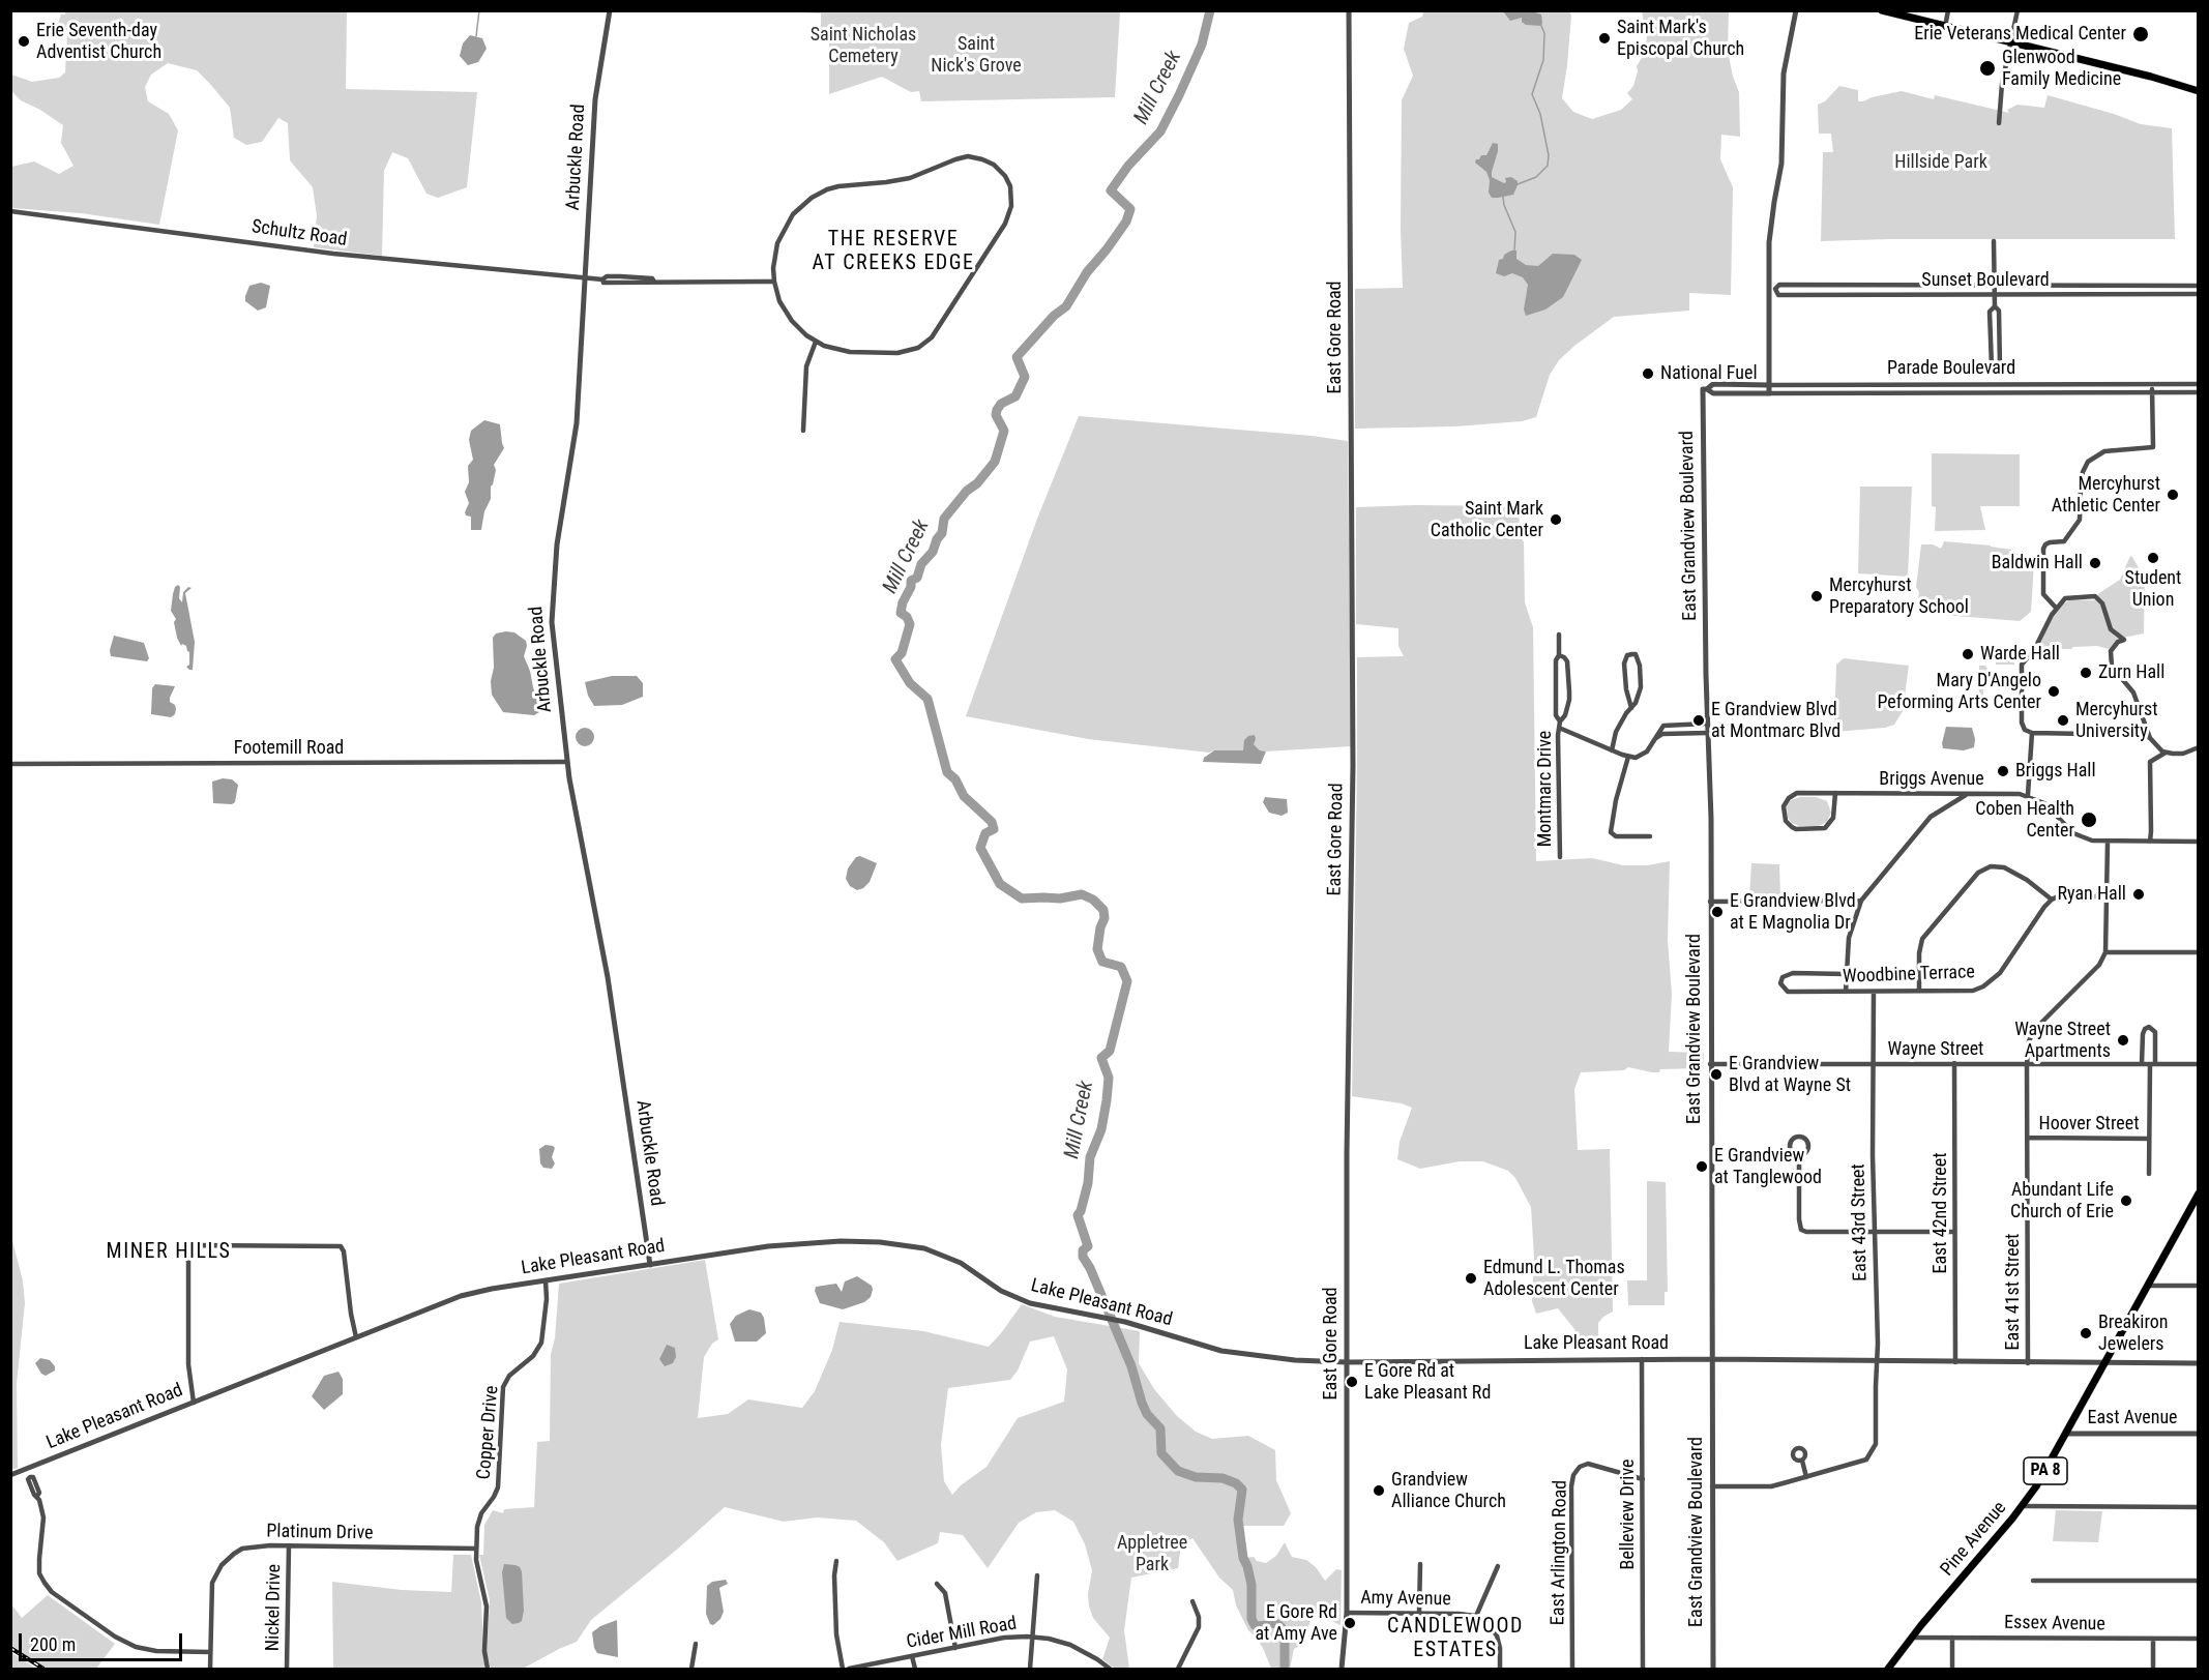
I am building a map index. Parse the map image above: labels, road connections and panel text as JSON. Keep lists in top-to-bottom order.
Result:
{
  "streets": {
    "main road": ["PA 8", "Pine Avenue"],
    "street": [
      "Arbuckle Road",
      "Schultz Road",
      "Sunset Boulevard",
      "East Gore Road",
      "Parade Boulevard",
      "East Grandview Boulevard",
      "Footemill Road",
      "Briggs Avenue",
      "Montmarc Drive",
      "Woodbine Terrace",
      "Wayne Street",
      "Hoover Street",
      "East 42nd Street",
      "East 43rd Street",
      "Lake Pleasant Road",
      "East 41st Street",
      "East Avenue",
      "Copper Drive",
      "Belleview Drive",
      "Platinum Drive",
      "East Arlington Road",
      "Amy Avenue",
      "Nickel Drive",
      "Essex Avenue",
      "Cider Mill Road"
    ]
  },
  "crossings": [
    ["Arbuckle Road", "Schultz Road"],
    ["Arbuckle Road", "Footemill Road"],
    ["Arbuckle Road", "Lake Pleasant Road"],
    ["East Gore Road", "Lake Pleasant Road"],
    ["East Gore Road", "Amy Avenue"],
    ["Parade Boulevard", "East Grandview Boulevard"],
    ["East Grandview Boulevard", "Wayne Street"],
    ["East Grandview Boulevard", "Lake Pleasant Road"],
    ["Woodbine Terrace", "East 43rd Street"],
    ["Wayne Street", "East 42nd Street"],
    ["Wayne Street", "East 43rd Street"],
    ["Wayne Street", "East 41st Street"],
    ["Hoover Street", "East 41st Street"],
    ["East 42nd Street", "Lake Pleasant Road"],
    ["East 43rd Street", "Lake Pleasant Road"],
    ["Lake Pleasant Road", "East 41st Street"],
    ["Lake Pleasant Road", "Copper Drive"],
    ["Lake Pleasant Road", "Belleview Drive"],
    ["Lake Pleasant Road", "Pine Avenue"],
    ["East Avenue", "Pine Avenue"],
    ["Copper Drive", "Platinum Drive"],
    ["Belleview Drive", "East Arlington Road"],
    ["Platinum Drive", "Nickel Drive"],
    ["Pine Avenue", "Essex Avenue"]
  ],
  "districts": ["THE RESERVE AT CREEKS EDGE", "MINER HILLS", "CANDLEWOOD ESTATES"],
  "water": ["Mill Creek"],
  "parks": [
    "Saint Nicholas Cemetery",
    "Saint Nick's Grove",
    "Hillside Park",
    "Appletree Park"
  ],
  "places": [
    "Erie Veterans Medical Center",
    "Saint Mark's Episcopal Church",
    "Erie Seventh-day Adventist Church",
    "Glenwood Family Medicine",
    "National Fuel",
    "Mercyhurst Athletic Center",
    "Saint Mark Catholic Center",
    "Student Union",
    "Baldwin Hall",
    "Mercyhurst Preparatory School",
    "Warde Hall",
    "Zurn Hall",
    "Mary D'Angelo Peforming Arts Center",
    "E Grandview Blvd at Montmarc Blvd",
    "Mercyhurst University",
    "Briggs Hall",
    "Coben Health Center",
    "Ryan Hall",
    "E Grandview Blvd at E Magnolia Dr",
    "Wayne Street Apartments",
    "E Grandview Blvd at Wayne St",
    "E Grandview at Tanglewood",
    "Abundant Life Church of Erie",
    "Edmund L. Thomas Adolescent Center",
    "Breakiron Jewelers",
    "E Gore Rd at Lake Pleasant Rd",
    "Grandview Alliance Church",
    "E Gore Rd at Amy Ave"
  ],
  "scale_bar": "200 m"
}
